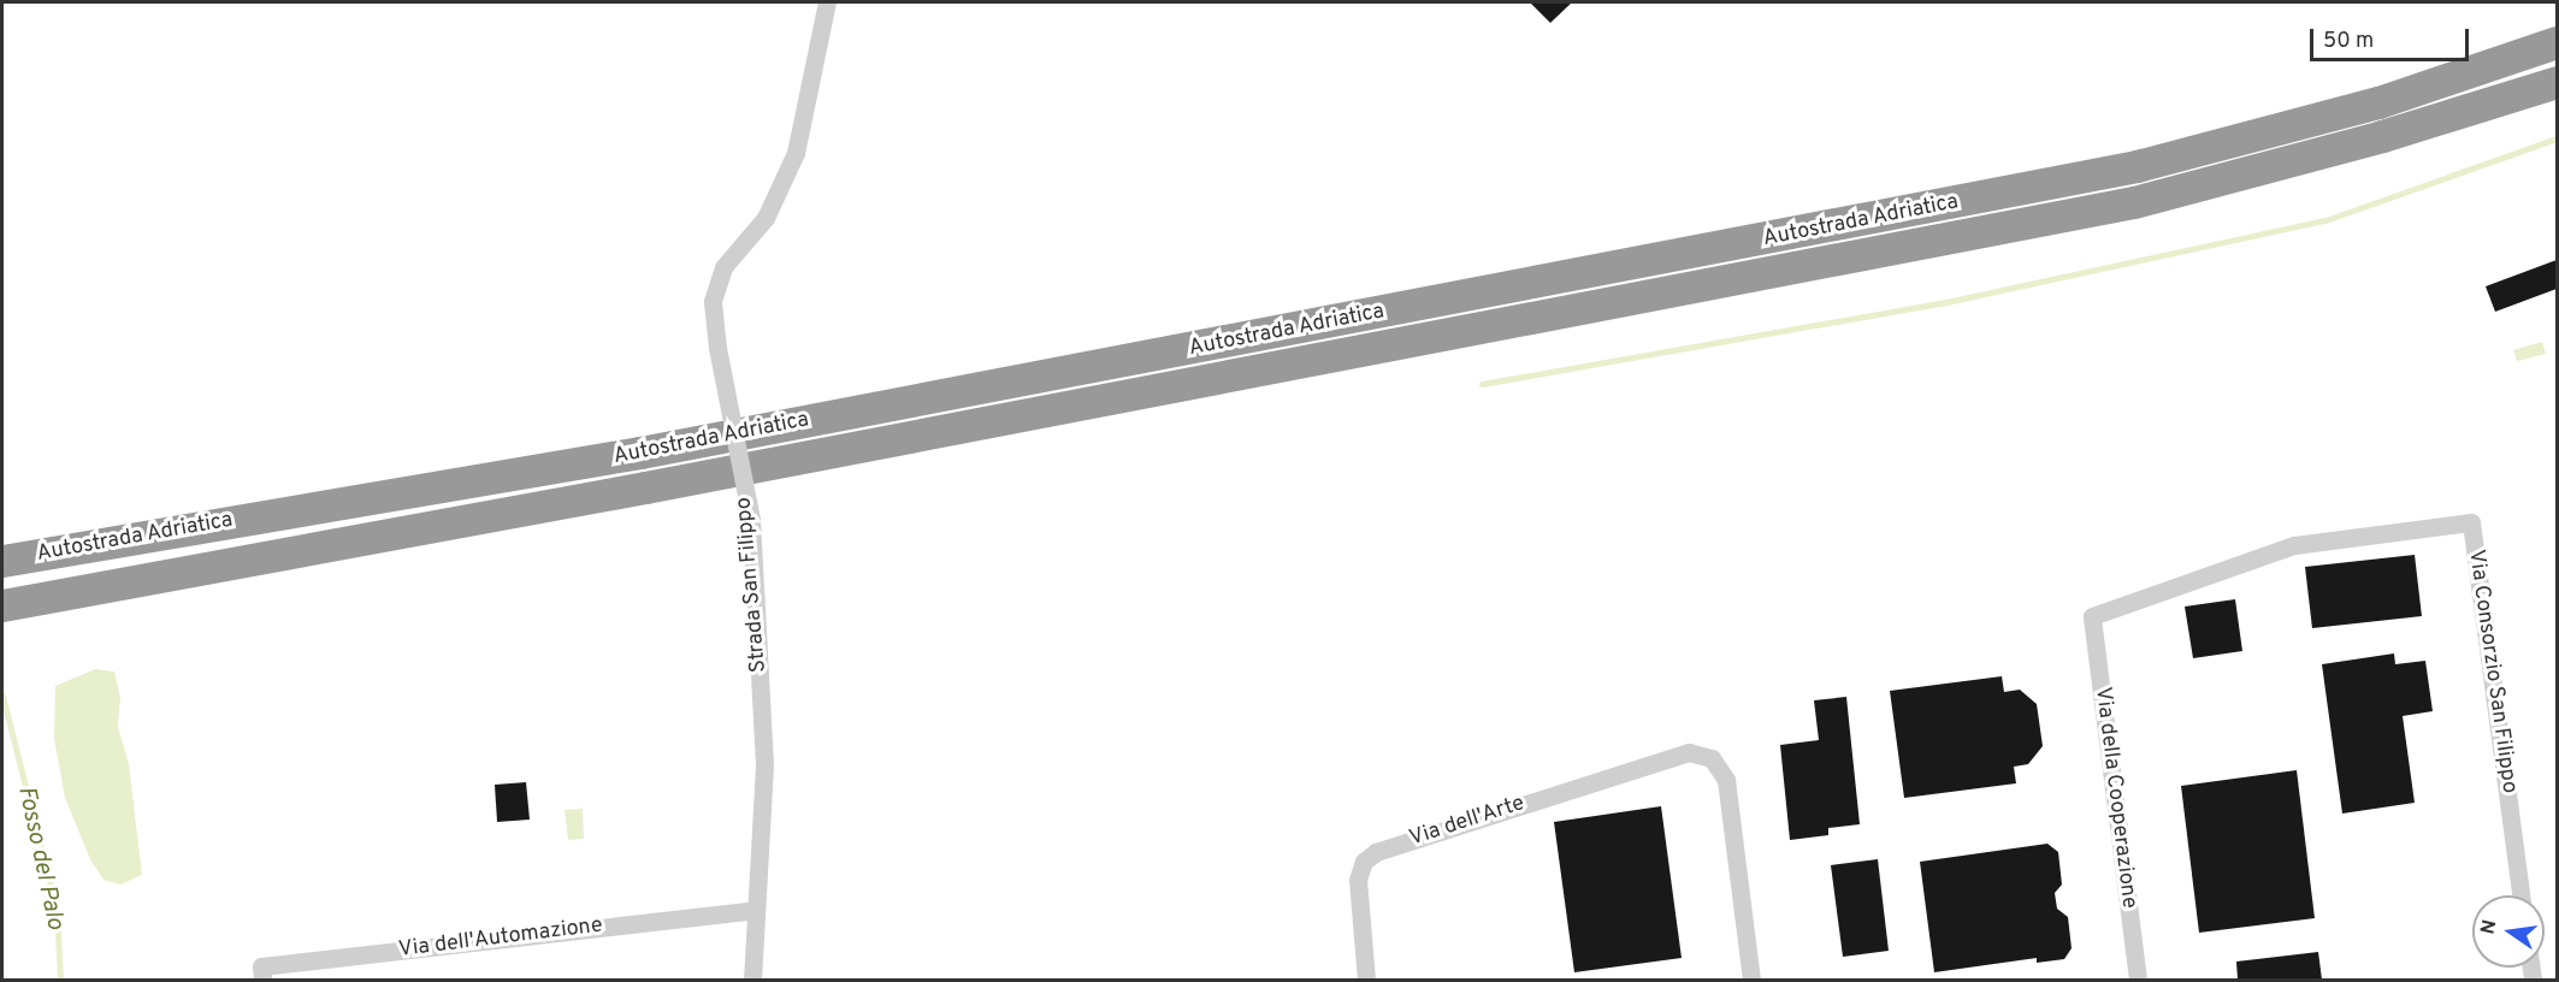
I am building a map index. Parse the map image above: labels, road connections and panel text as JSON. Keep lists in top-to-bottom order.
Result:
{
  "streets": {
    "highway": ["Autostrada Adriatica"],
    "street": [
      "Strada San Filippo",
      "Via Consorzio San Filippo",
      "Via della Cooperazione",
      "Via dell'Arte",
      "Via dell'Automazione"
    ]
  },
  "crossings": [
    ["Strada San Filippo", "Via dell'Automazione"],
    ["Via Consorzio San Filippo", "Via della Cooperazione"]
  ],
  "water": ["Fosso del Palo"],
  "scale_bar": "50 m",
  "north": "left"
}
